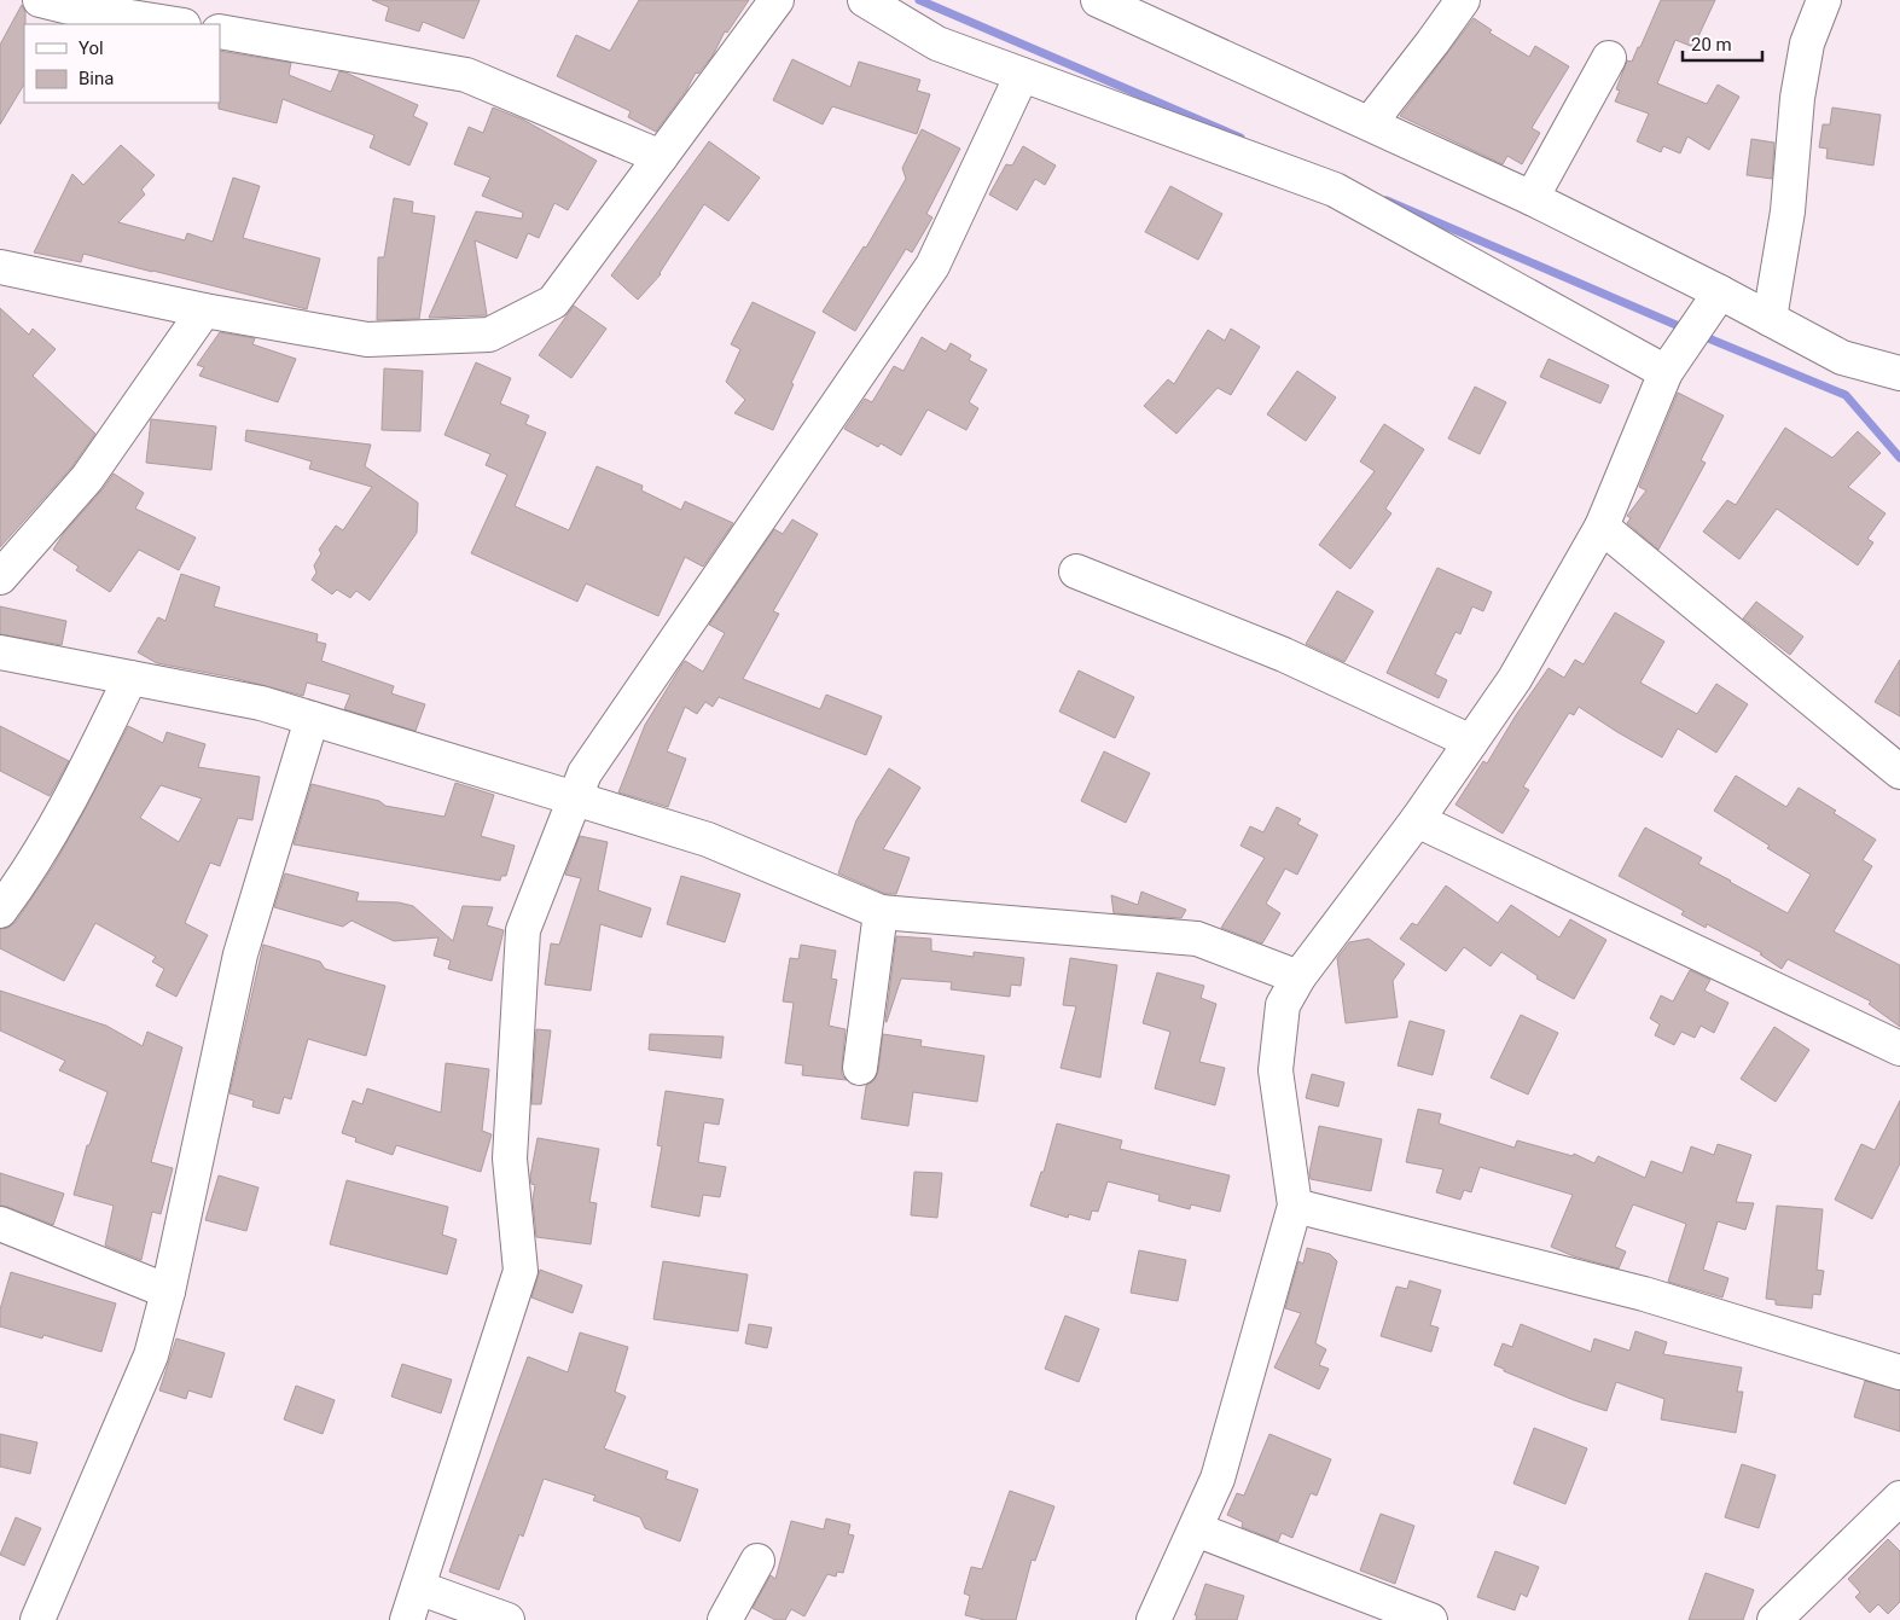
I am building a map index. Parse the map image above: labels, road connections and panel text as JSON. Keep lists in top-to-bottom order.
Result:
{
  "legend": ["Yol", "Bina"],
  "scale_bar": "20 m"
}
